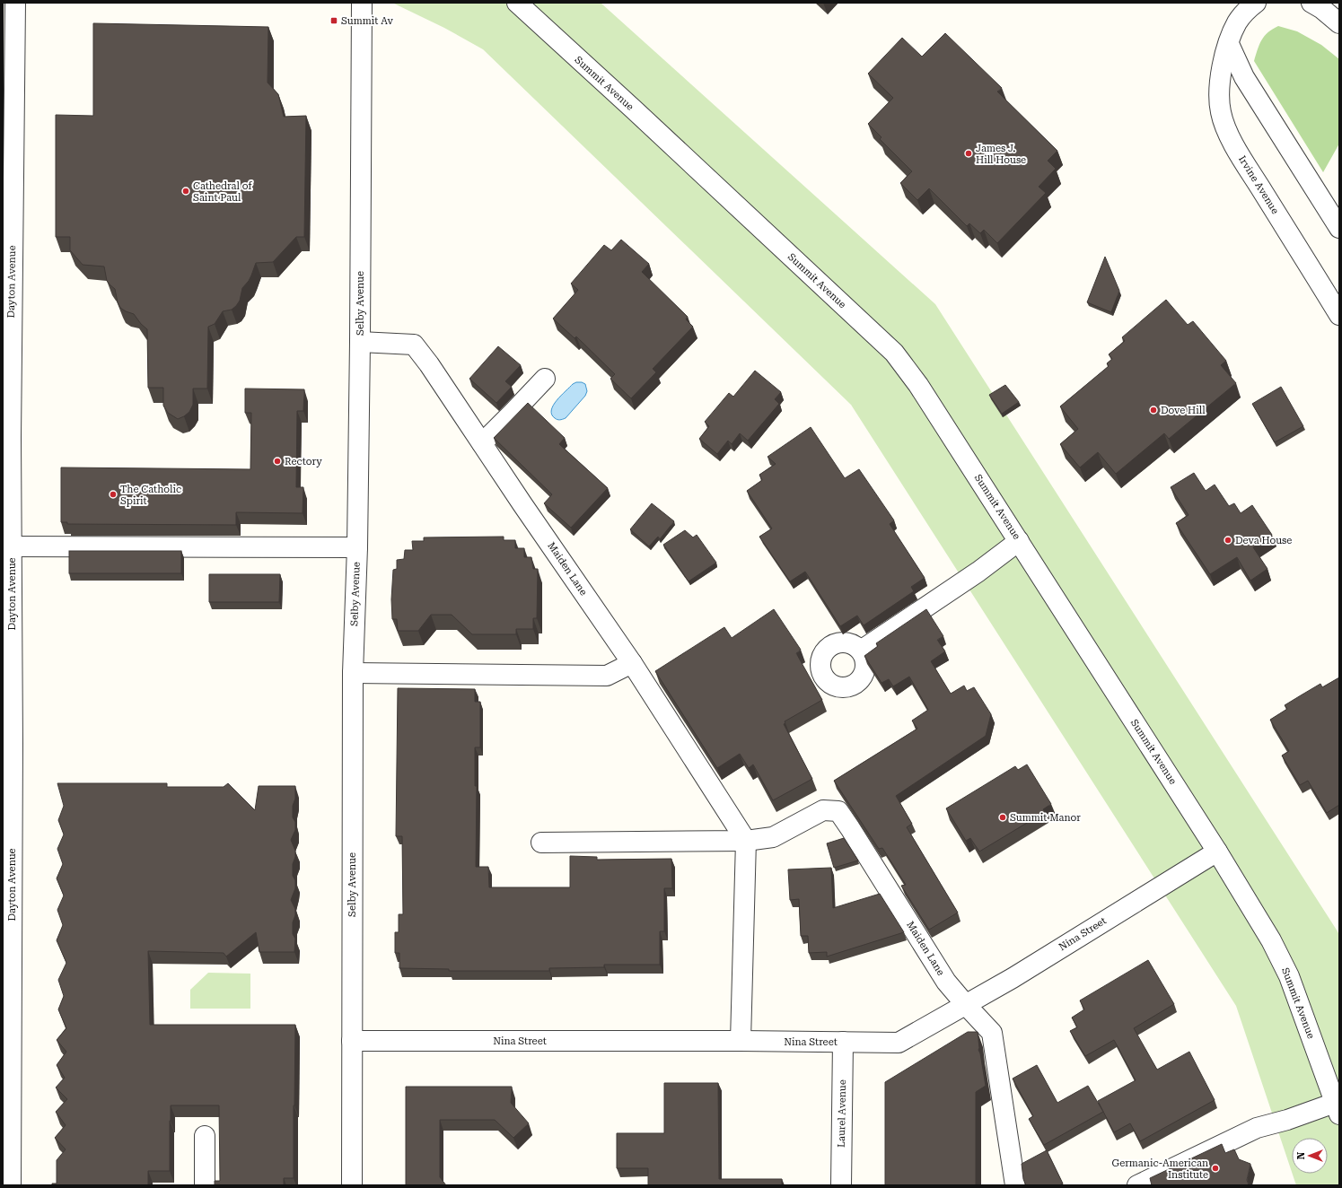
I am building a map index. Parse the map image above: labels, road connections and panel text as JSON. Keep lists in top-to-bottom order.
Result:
{
  "streets": {
    "street": [
      "Summit Avenue",
      "Irvine Avenue",
      "Dayton Avenue",
      "Selby Avenue",
      "Maiden Lane",
      "Nina Street",
      "Laurel Avenue"
    ]
  },
  "crossings": [
    ["Summit Avenue", "Nina Street"],
    ["Selby Avenue", "Maiden Lane"],
    ["Selby Avenue", "Nina Street"],
    ["Maiden Lane", "Nina Street"],
    ["Nina Street", "Laurel Avenue"]
  ],
  "places": {
    "transit": ["Summit Av"],
    "other": [
      "James J. Hill House",
      "Cathedral of Saint Paul",
      "Dove Hill",
      "Rectory",
      "The Catholic Spirit",
      "Deva House",
      "Summit Manor",
      "Germanic-American Institute"
    ]
  },
  "north": "left"
}
